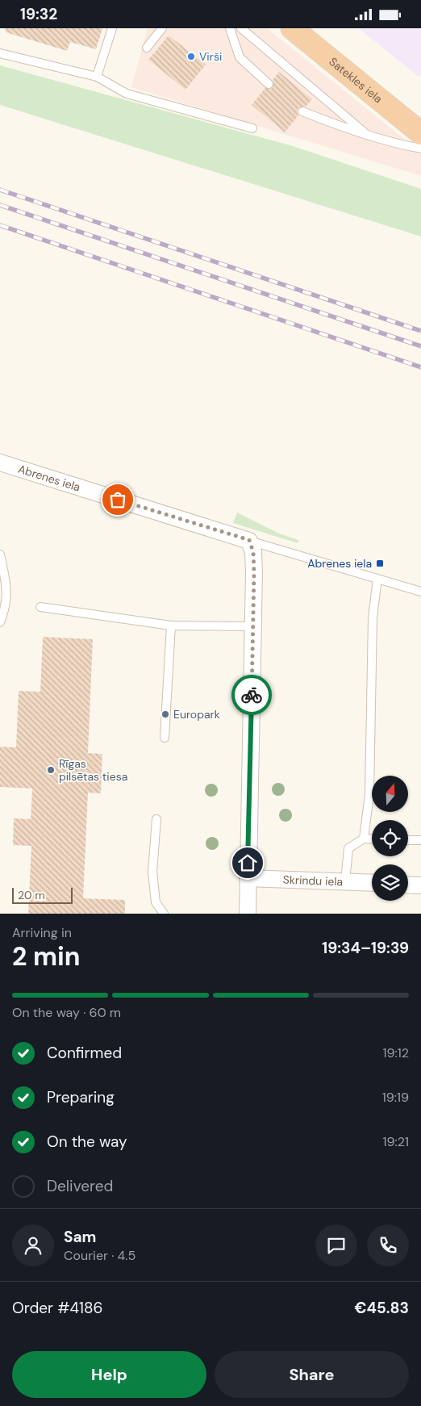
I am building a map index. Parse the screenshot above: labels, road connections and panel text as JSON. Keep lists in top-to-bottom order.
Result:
{
  "streets": {
    "highway": ["Satekles iela"],
    "street": ["Abrenes iela", "Skrindu iela"]
  },
  "places": {
    "other": ["Virši", "Europark", "Rīgas pilsētas tiesa"],
    "transit": ["Abrenes iela"]
  },
  "scale_bar": "20 m",
  "north": "top",
  "page": {
    "status": "19:32",
    "scale": "20 m",
    "heading": ["2 min", "Arriving in", "19:34–19:39"],
    "panel": [
      "Sam",
      "Courier · 4.5",
      "Order #4186",
      "€45.83"
    ],
    "bar": "On the way · 60 m",
    "list": [
      ["Confirmed", "19:12"],
      ["Preparing", "19:19"],
      ["On the way", "19:21"],
      "Delivered"
    ],
    "buttons": ["Help", "Share"]
  }
}
